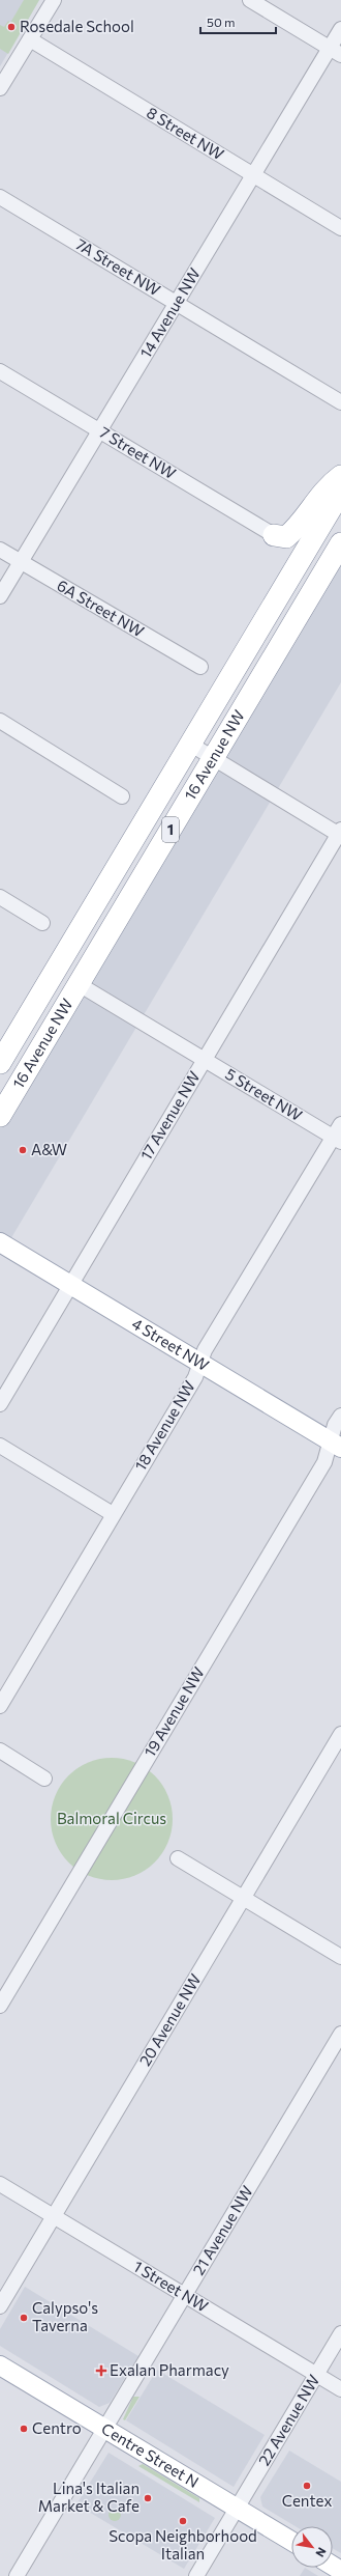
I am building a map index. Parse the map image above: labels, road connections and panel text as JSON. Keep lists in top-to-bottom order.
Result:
{
  "streets": {
    "highway": ["16 Avenue NW", "1"],
    "main road": ["4 Street NW", "Centre Street N"],
    "street": [
      "8 Street NW",
      "7A Street NW",
      "14 Avenue NW",
      "7 Street NW",
      "6A Street NW",
      "5 Street NW",
      "17 Avenue NW",
      "18 Avenue NW",
      "19 Avenue NW",
      "20 Avenue NW",
      "21 Avenue NW",
      "1 Street NW",
      "22 Avenue NW"
    ]
  },
  "crossings": [
    ["8 Street NW", "14 Avenue NW"],
    ["7A Street NW", "14 Avenue NW"],
    ["14 Avenue NW", "7 Street NW"],
    ["14 Avenue NW", "6A Street NW"],
    ["16 Avenue NW", "5 Street NW"],
    ["5 Street NW", "17 Avenue NW"],
    ["5 Street NW", "18 Avenue NW"],
    ["17 Avenue NW", "4 Street NW"],
    ["4 Street NW", "18 Avenue NW"],
    ["4 Street NW", "19 Avenue NW"],
    ["20 Avenue NW", "1 Street NW"],
    ["21 Avenue NW", "1 Street NW"],
    ["21 Avenue NW", "Centre Street N"],
    ["1 Street NW", "22 Avenue NW"],
    ["22 Avenue NW", "Centre Street N"]
  ],
  "parks": ["Balmoral Circus"],
  "places": {
    "other": [
      "Rosedale School",
      "A&W",
      "Calypso's Taverna",
      "Centro",
      "Centex",
      "Lina's Italian Market & Cafe",
      "Scopa Neighborhood Italian"
    ],
    "health": ["Exalan Pharmacy"]
  },
  "scale_bar": "50 m",
  "north": "bottom right"
}
